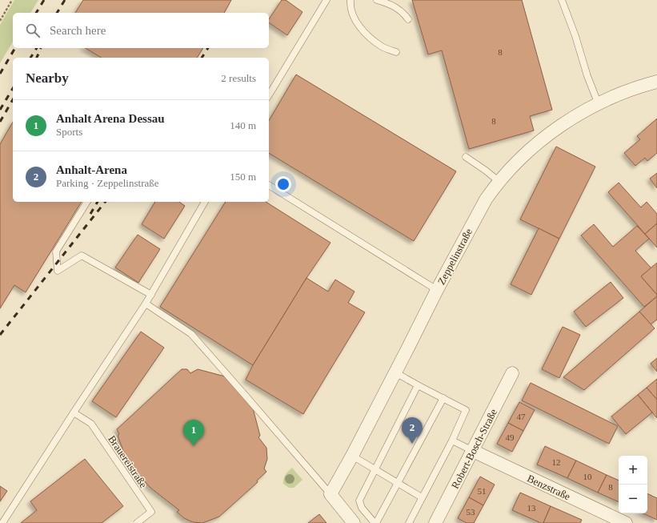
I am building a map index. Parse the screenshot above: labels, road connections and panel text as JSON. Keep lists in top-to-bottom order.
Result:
{
  "streets": {
    "street": ["Zeppelinstraße", "Robert-Bosch-Straße", "Benzstraße"],
    "lane": ["Brauereistraße"]
  },
  "crossings": [
    ["Robert-Bosch-Straße", "Benzstraße"]
  ],
  "house_numbers": [
    "8",
    "8",
    "47",
    "49",
    "12",
    "10",
    "8",
    "51",
    "13",
    "53"
  ],
  "page": {
    "search": "Search here",
    "heading": ["Nearby", "2 results"],
    "list": [
      {
        "mark": "1",
        "name": "Anhalt Arena Dessau",
        "note": "Sports",
        "value": "140 m"
      },
      {
        "mark": "2",
        "name": "Anhalt-Arena",
        "note": "Parking · Zeppelinstraße",
        "value": "150 m"
      }
    ],
    "pins": ["2", "1"],
    "map_buttons": ["+", "−"]
  }
}
